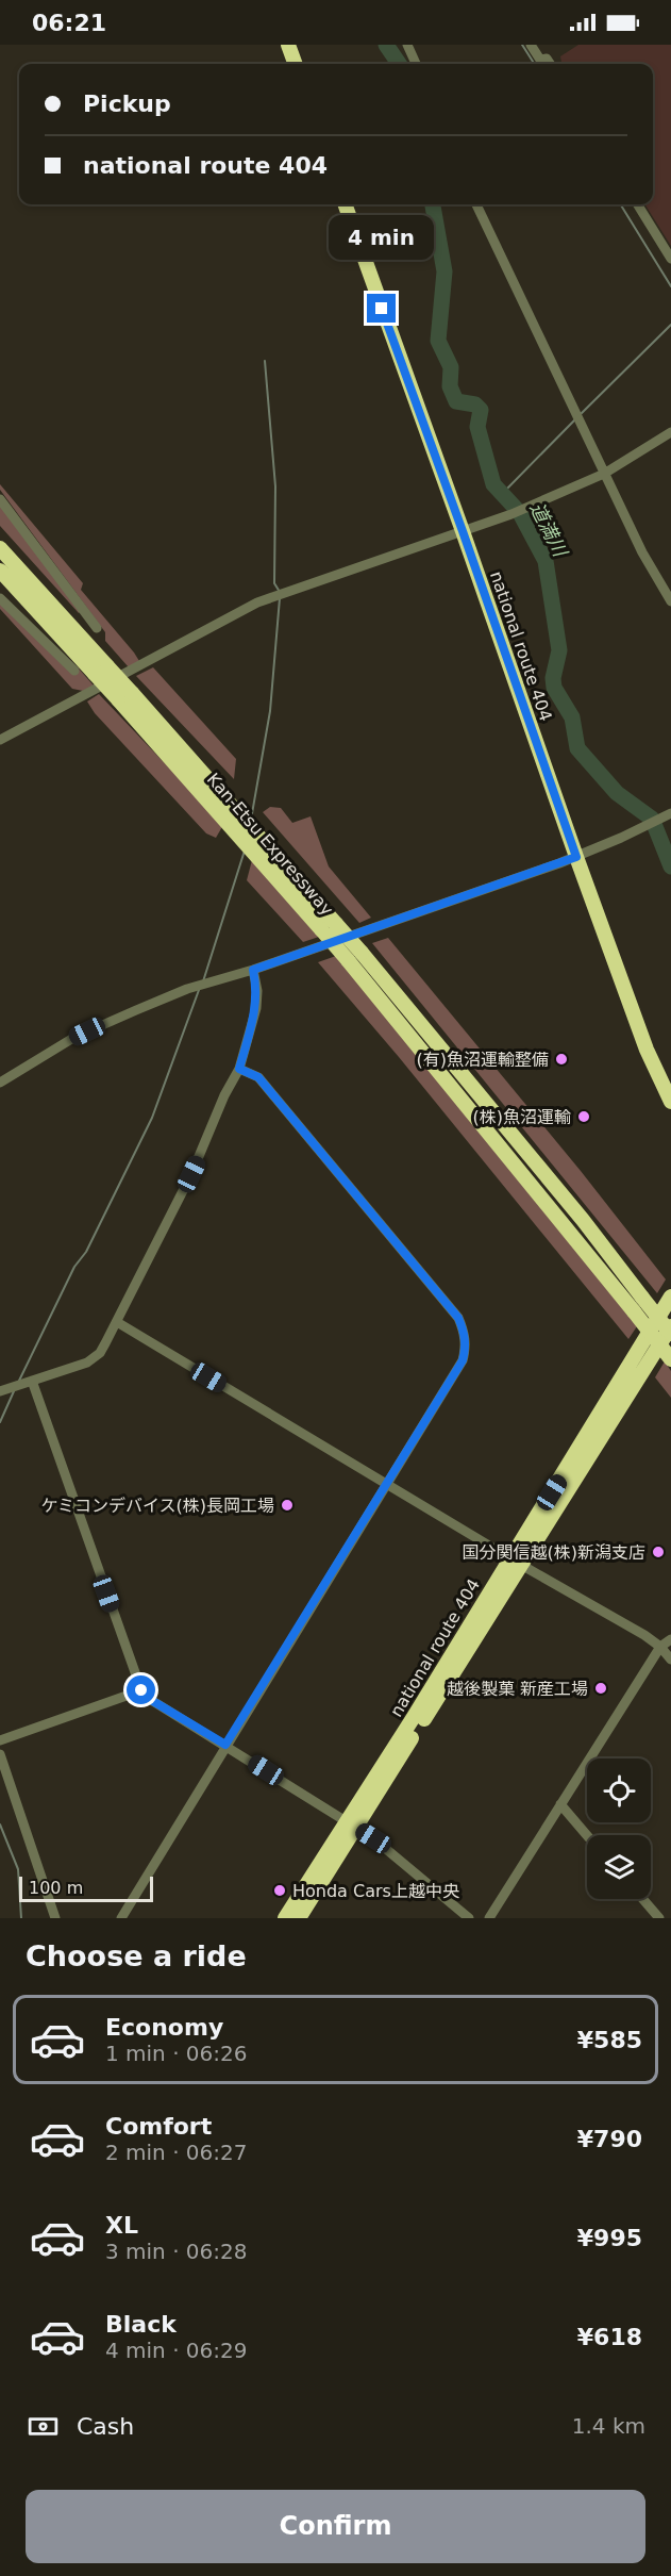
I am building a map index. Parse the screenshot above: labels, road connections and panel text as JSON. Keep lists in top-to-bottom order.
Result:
{
  "streets": {
    "highway": ["national route 404", "Kan-Etsu Expressway"]
  },
  "water": ["道満川"],
  "places": [
    "(有)魚沼運輸整備",
    "(株)魚沼運輸",
    "ケミコンデバイス(株)長岡工場",
    "国分関信越(株)新潟支店",
    "越後製菓 新産工場",
    "Honda Cars上越中央"
  ],
  "scale_bar": "100 m",
  "page": {
    "status": "06:21",
    "banner": ["Pickup", "national route 404"],
    "bubble": "4 min",
    "scale": "100 m",
    "heading": "Choose a ride",
    "list": [
      {
        "name": "Economy",
        "note": "1 min · 06:26",
        "value": "¥585"
      },
      {
        "name": "Comfort",
        "note": "2 min · 06:27",
        "value": "¥790"
      },
      {
        "name": "XL",
        "note": "3 min · 06:28",
        "value": "¥995"
      },
      {
        "name": "Black",
        "note": "4 min · 06:29",
        "value": "¥618"
      }
    ],
    "pay": ["Cash", "1.4 km"],
    "buttons": "Confirm"
  }
}
